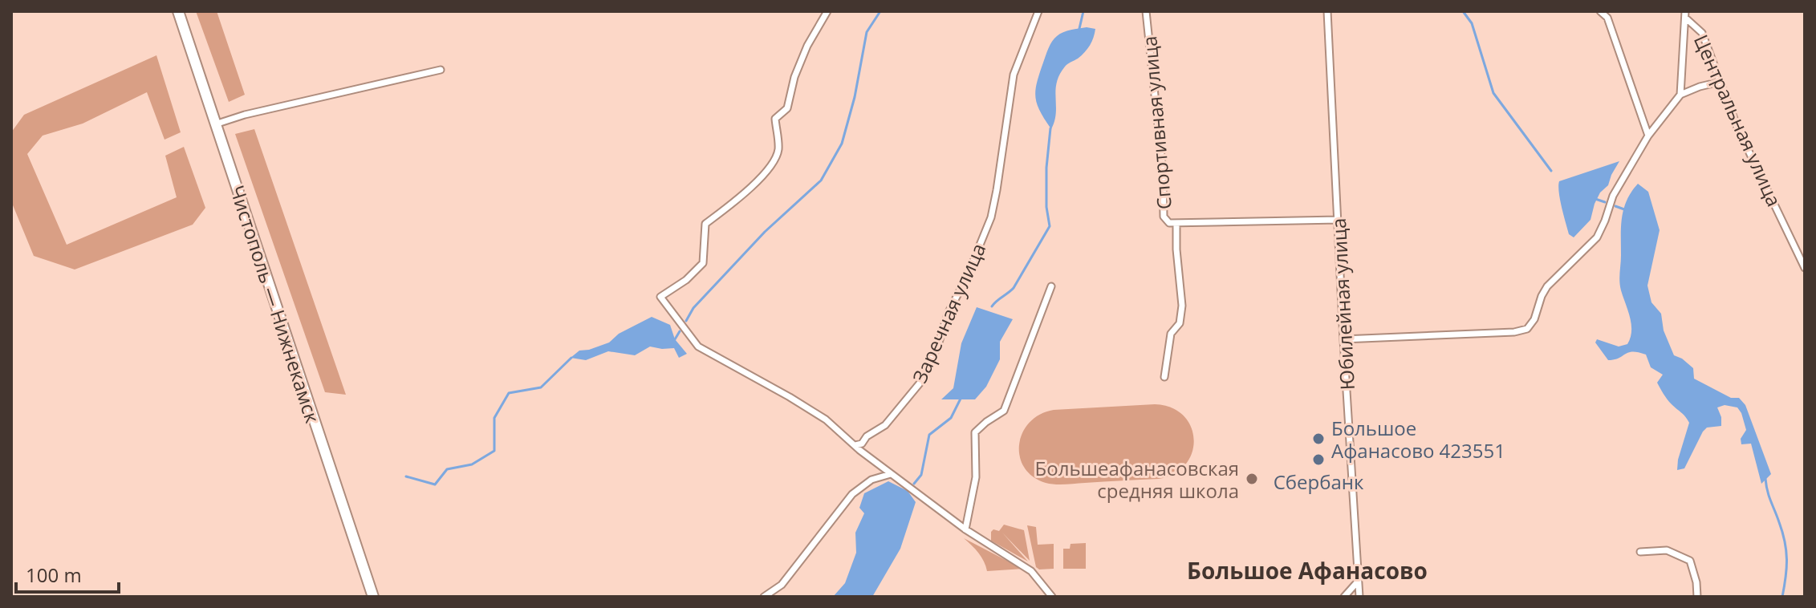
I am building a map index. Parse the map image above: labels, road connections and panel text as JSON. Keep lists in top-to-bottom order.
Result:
{
  "streets": {
    "main road": ["Чистополь — Нижнекамск"],
    "street": [
      "Центральная улица",
      "Спортивная улица",
      "Юбилейная улица",
      "Заречная улица"
    ]
  },
  "districts": ["Большое Афанасово"],
  "places": ["Большое Афанасово 423551", "Сбербанк", "Большеафанасовская средняя школа"],
  "scale_bar": "100 m"
}
